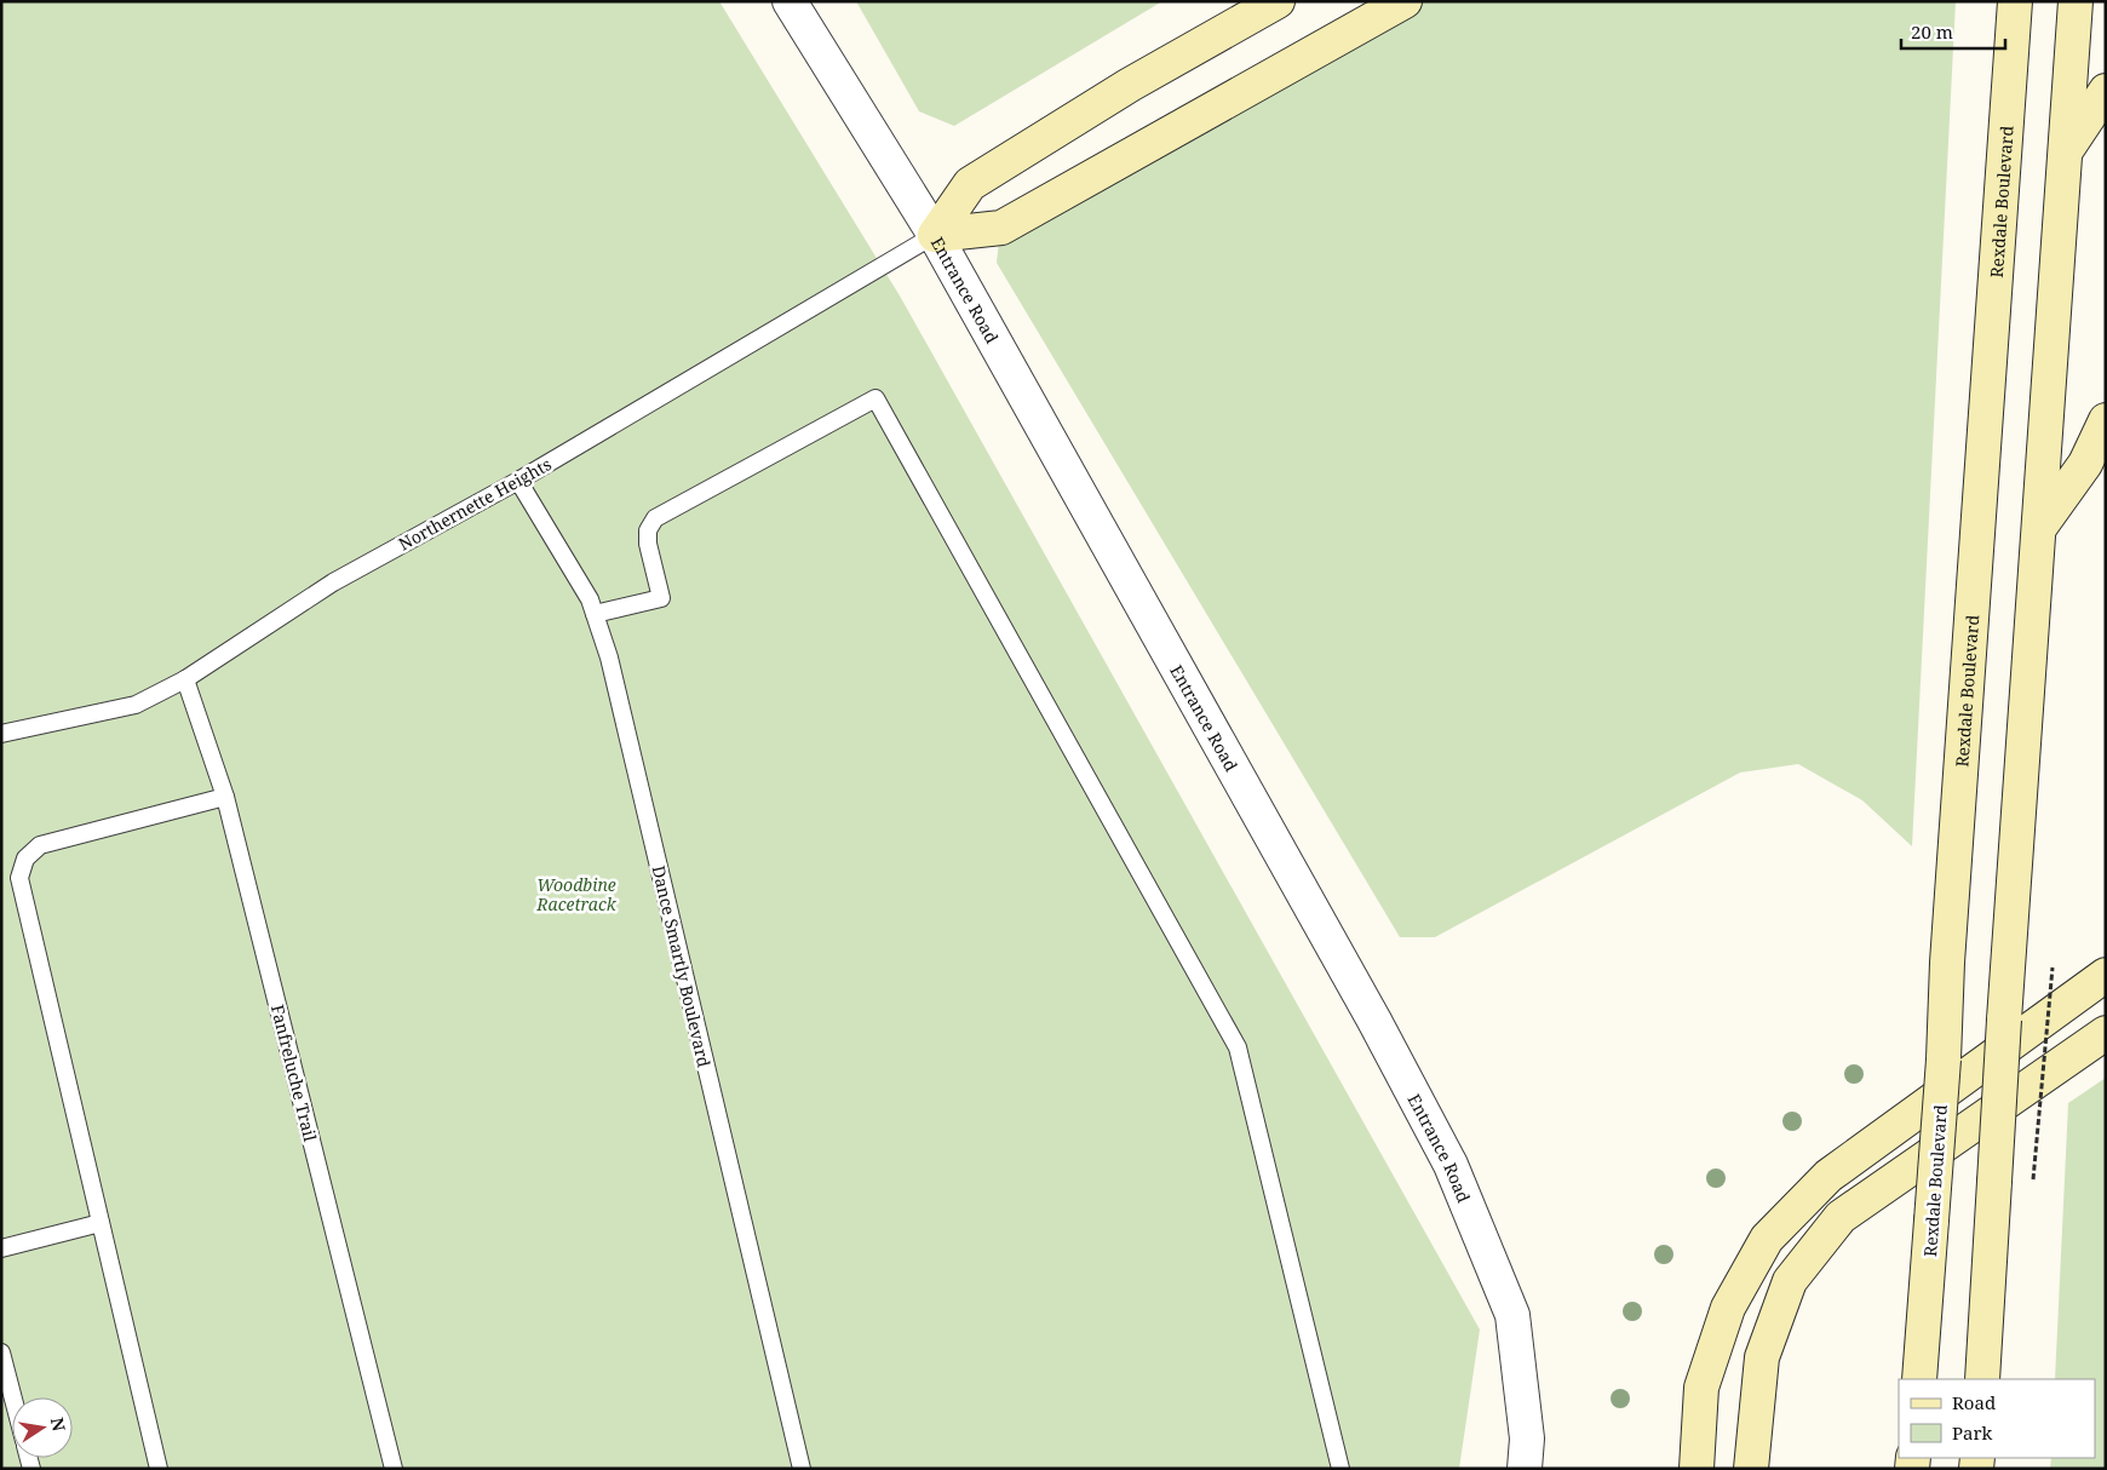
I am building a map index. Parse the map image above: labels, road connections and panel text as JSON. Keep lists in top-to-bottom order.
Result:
{
  "streets": {
    "main road": ["Rexdale Boulevard"],
    "street": ["Entrance Road"],
    "lane": ["Northernette Heights", "Dance Smartly Boulevard", "Fanfreluche Trail"]
  },
  "crossings": [
    ["Entrance Road", "Northernette Heights"],
    ["Northernette Heights", "Dance Smartly Boulevard"],
    ["Northernette Heights", "Fanfreluche Trail"]
  ],
  "parks": ["Woodbine Racetrack"],
  "legend": ["Road", "Park"],
  "scale_bar": "20 m",
  "north": "right"
}
